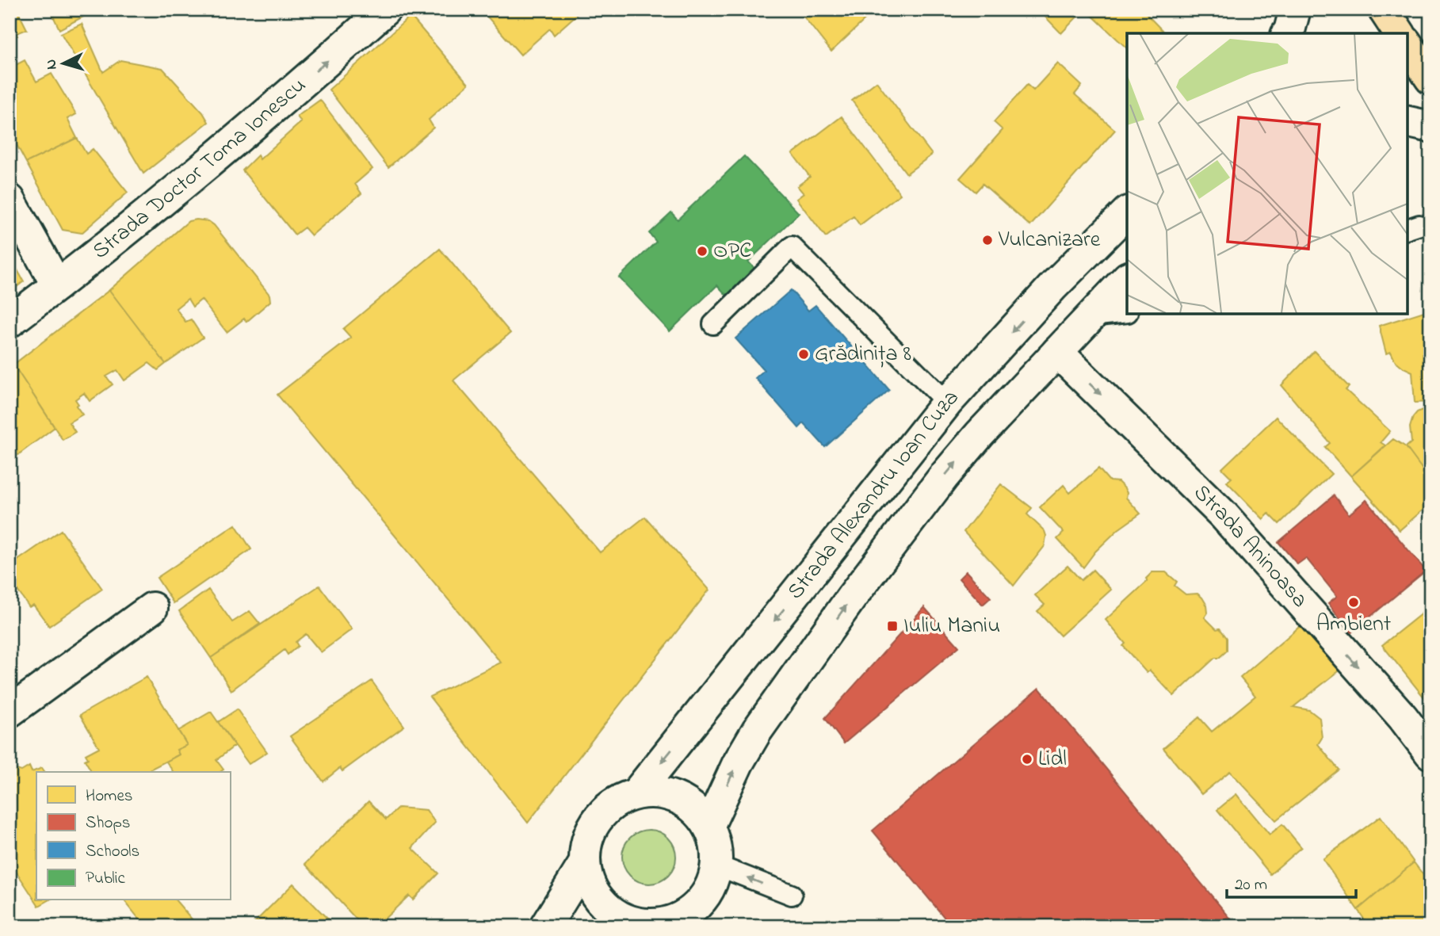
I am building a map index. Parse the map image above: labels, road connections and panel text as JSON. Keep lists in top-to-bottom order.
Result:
{
  "streets": {
    "street": ["Strada Doctor Toma Ionescu", "Strada Alexandru Ioan Cuza", "Strada Aninoasa"]
  },
  "crossings": [
    ["Strada Alexandru Ioan Cuza", "Strada Aninoasa"]
  ],
  "one_way": ["Strada Doctor Toma Ionescu", "Strada Aninoasa"],
  "places": {
    "other": [
      "Vulcanizare",
      "OPC",
      "Grădinița 8",
      "Ambient",
      "Lidl"
    ],
    "transit": ["Iuliu Maniu"]
  },
  "legend": [
    "Homes",
    "Shops",
    "Schools",
    "Public"
  ],
  "scale_bar": "20 m",
  "north": "left"
}
